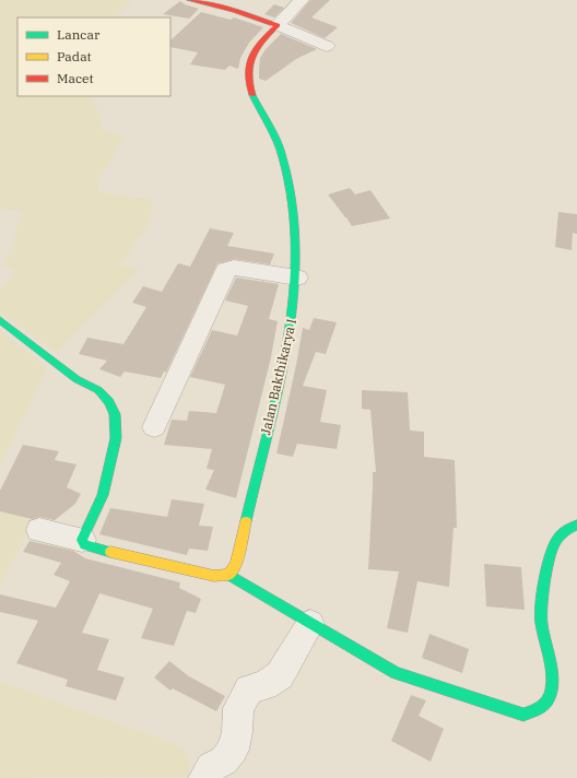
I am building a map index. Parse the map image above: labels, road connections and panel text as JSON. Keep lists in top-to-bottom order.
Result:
{
  "streets": {
    "street": ["Jalan Bakthikarya I"]
  },
  "legend": ["Lancar", "Padat", "Macet"]
}
